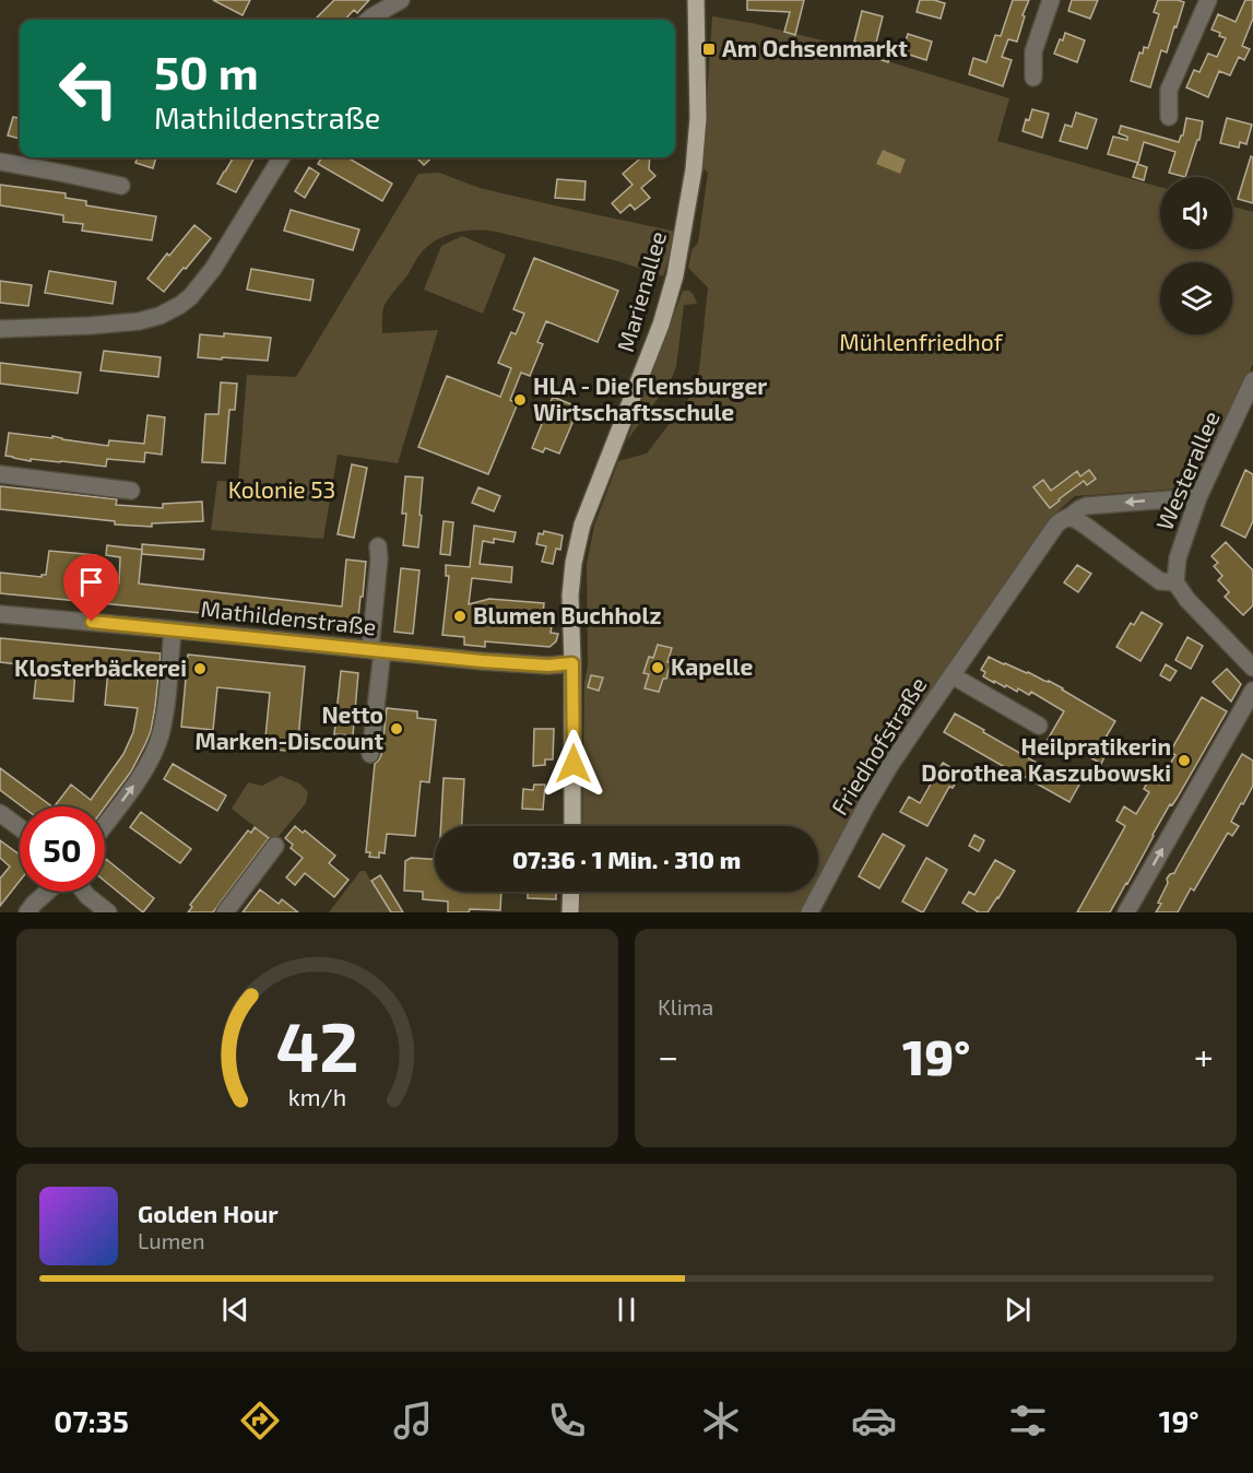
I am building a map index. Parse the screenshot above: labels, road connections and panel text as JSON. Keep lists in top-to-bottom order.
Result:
{
  "streets": {
    "main road": ["Marienallee"],
    "street": ["Westerallee", "Mathildenstraße", "Friedhofstraße"]
  },
  "crossings": [
    ["Marienallee", "Mathildenstraße"],
    ["Westerallee", "Friedhofstraße"]
  ],
  "parks": ["Mühlenfriedhof", "Kolonie 53"],
  "places": {
    "transit": ["Am Ochsenmarkt"],
    "other": [
      "HLA - Die Flensburger Wirtschaftsschule",
      "Blumen Buchholz",
      "Kapelle",
      "Klosterbäckerei",
      "Netto Marken-Discount",
      "Heilpratikerin Dorothea Kaszubowski"
    ]
  },
  "page": {
    "turn": ["50 m", "Mathildenstraße"],
    "limit": "50",
    "trip": "07:36 · 1 Min. · 310 m",
    "tile": "Klima",
    "heat": ["−", "19°", "+"],
    "song": ["Golden Hour", "Lumen"],
    "tabs": ["07:35", "19°"],
    "gauge": ["42", "km/h"]
  }
}
